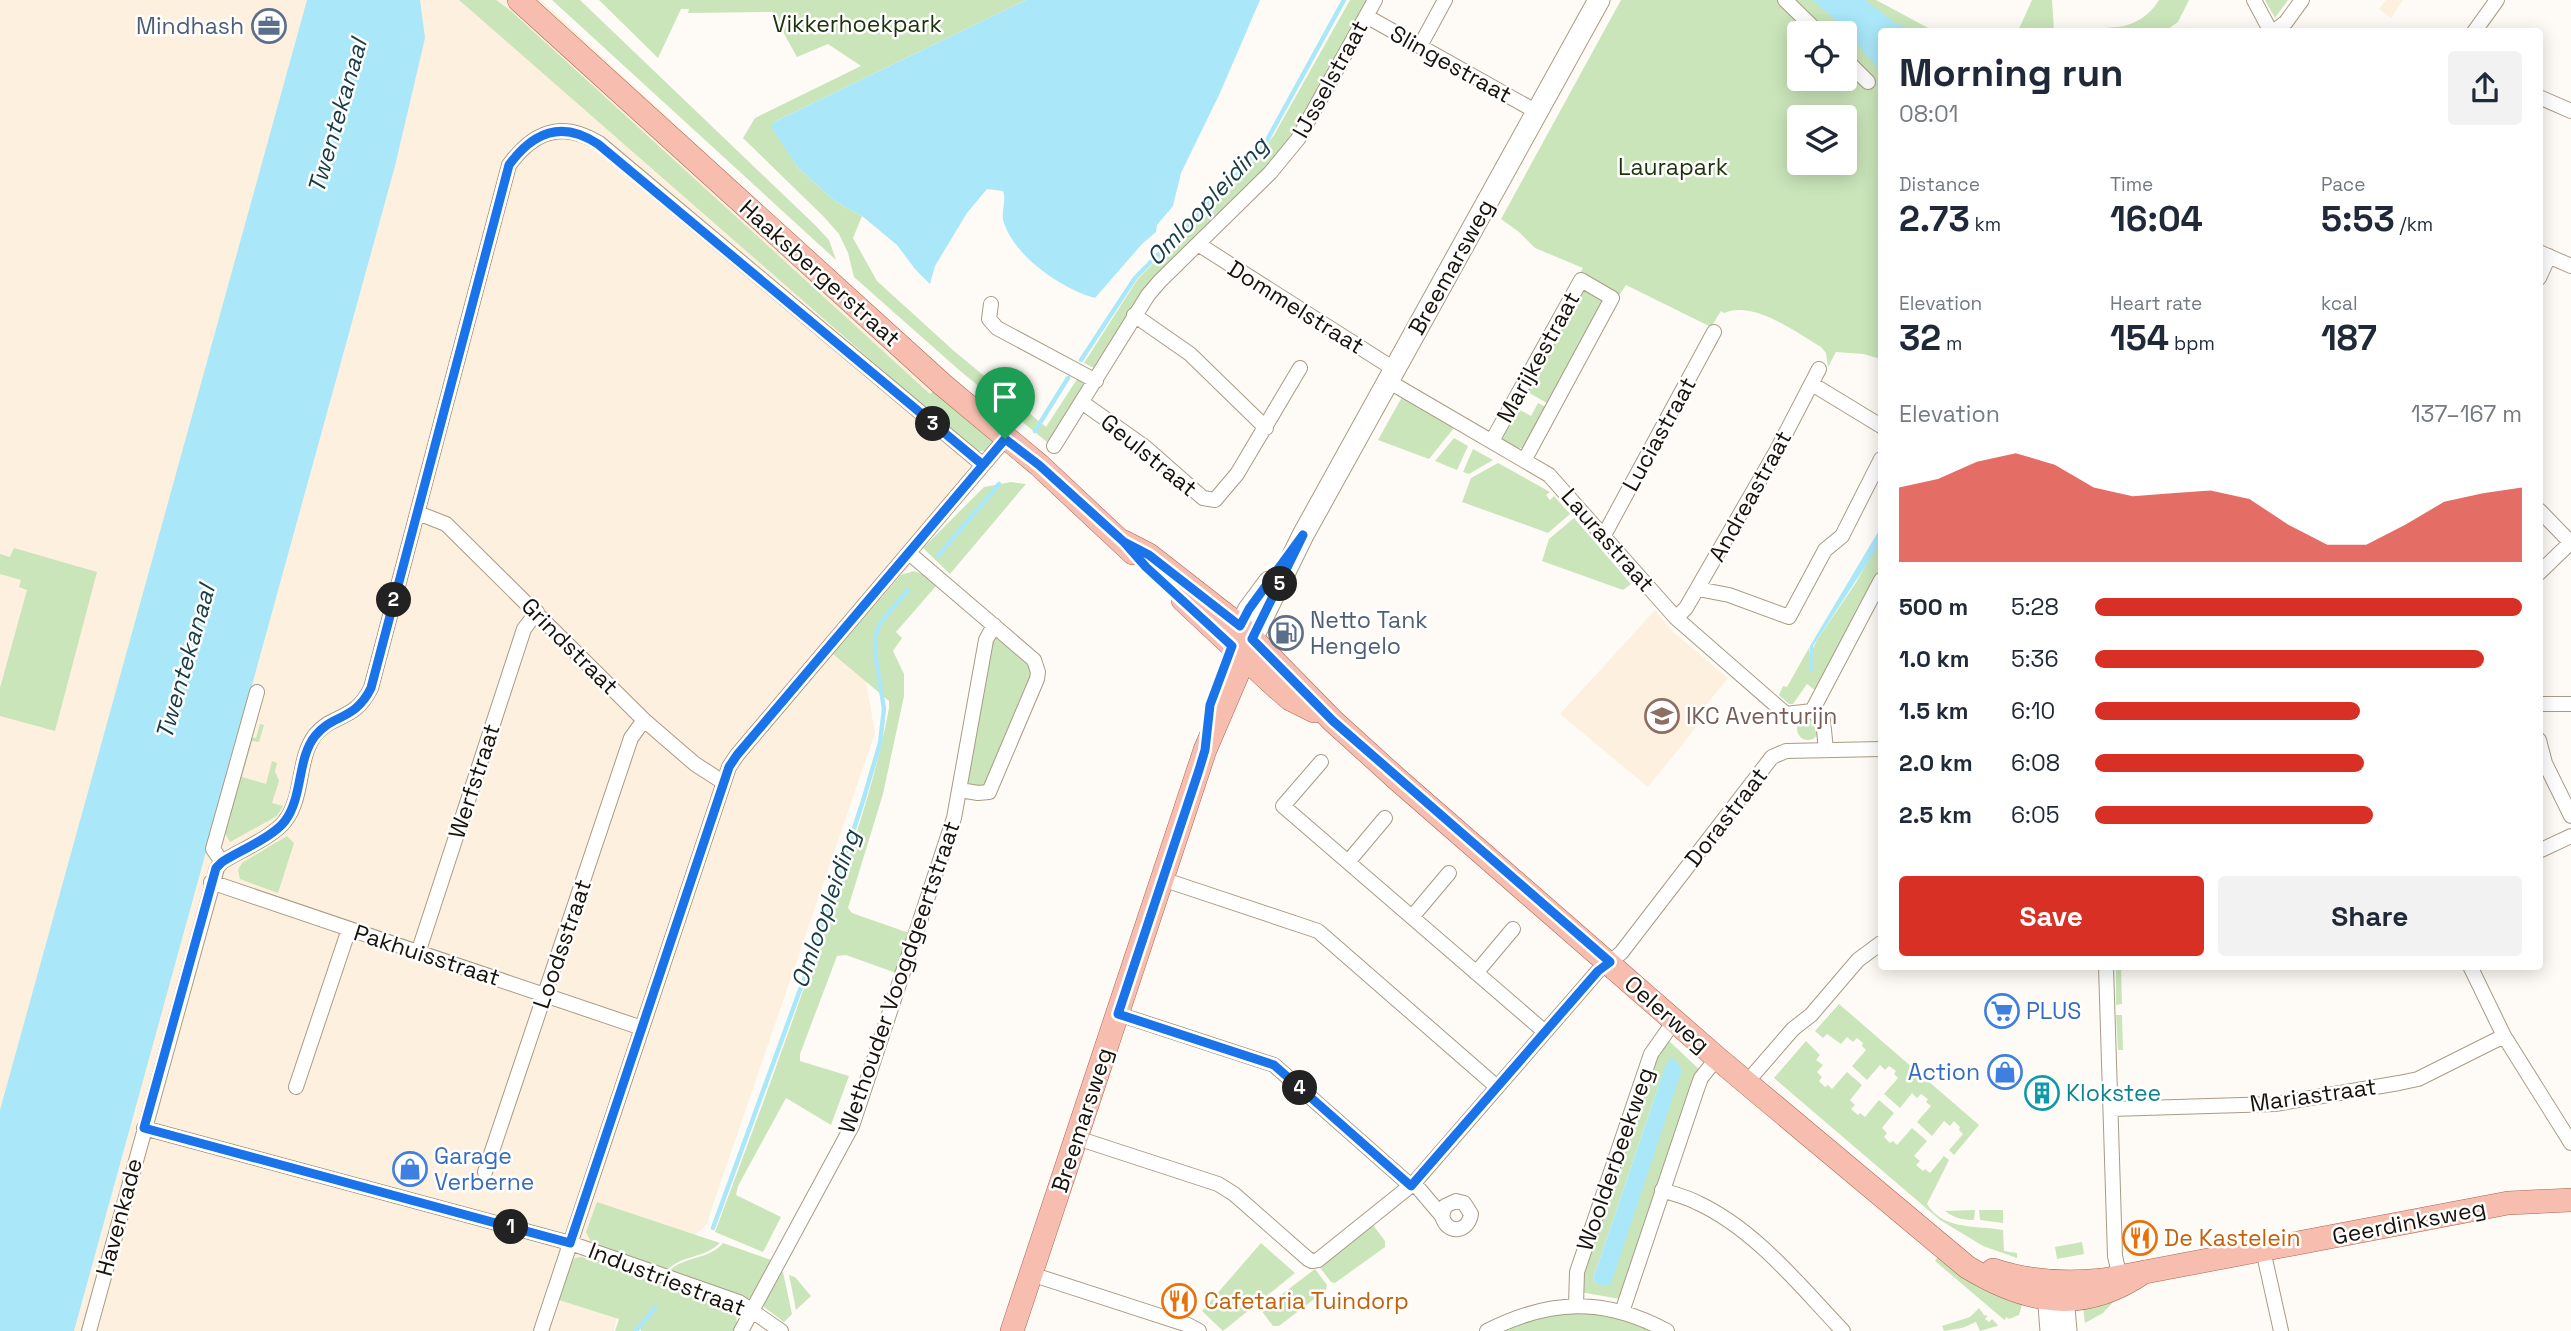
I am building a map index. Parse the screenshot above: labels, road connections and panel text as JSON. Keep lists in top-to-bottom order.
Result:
{
  "streets": {
    "main road": [
      "Breemarsweg",
      "Haaksbergerstraat",
      "Oelerweg",
      "Geerdinksweg"
    ],
    "street": [
      "Slingestraat",
      "IJsselstraat",
      "Dommelstraat",
      "Marijkestraat",
      "Luciastraat",
      "Geulstraat",
      "Andreastraat",
      "Laurastraat",
      "Grindstraat",
      "Werfstraat",
      "Dorastraat",
      "Loodsstraat",
      "Pakhuisstraat",
      "Wethouder Voogdgeertstraat",
      "Mariastraat",
      "Woolderbeekweg",
      "Havenkade",
      "Industriestraat"
    ]
  },
  "crossings": [
    ["Slingestraat", "IJsselstraat"],
    ["Slingestraat", "Breemarsweg"],
    ["IJsselstraat", "Dommelstraat"],
    ["IJsselstraat", "Geulstraat"],
    ["Breemarsweg", "Haaksbergerstraat"],
    ["Breemarsweg", "Dommelstraat"],
    ["Breemarsweg", "Laurastraat"],
    ["Breemarsweg", "Dorastraat"],
    ["Breemarsweg", "Oelerweg"],
    ["Haaksbergerstraat", "Grindstraat"],
    ["Haaksbergerstraat", "Oelerweg"],
    ["Dommelstraat", "Laurastraat"],
    ["Marijkestraat", "Laurastraat"],
    ["Luciastraat", "Laurastraat"],
    ["Andreastraat", "Laurastraat"],
    ["Grindstraat", "Werfstraat"],
    ["Grindstraat", "Loodsstraat"],
    ["Werfstraat", "Pakhuisstraat"],
    ["Dorastraat", "Oelerweg"],
    ["Loodsstraat", "Pakhuisstraat"],
    ["Pakhuisstraat", "Havenkade"],
    ["Wethouder Voogdgeertstraat", "Industriestraat"],
    ["Oelerweg", "Woolderbeekweg"],
    ["Oelerweg", "Geerdinksweg"],
    ["Havenkade", "Industriestraat"]
  ],
  "water": ["Twentekanaal", "Omloopleiding"],
  "parks": ["Vikkerhoekpark", "Laurapark"],
  "places": {
    "office": ["Mindhash"],
    "fuel station": ["Netto Tank Hengelo"],
    "school or university": ["IKC Aventurijn"],
    "supermarket": ["PLUS"],
    "shop": ["Action", "Garage Verberne"],
    "building": ["Klokstee"],
    "restaurant": ["De Kastelein", "Cafetaria Tuindorp"]
  },
  "page": {
    "heading": ["Morning run", "08:01"],
    "stats": [
      ["Distance", "2.73 km"],
      ["Time", "16:04"],
      ["Pace", "5:53 /km"],
      ["Elevation", "32 m"],
      ["Heart rate", "154 bpm"],
      ["kcal", "187"]
    ],
    "chart": ["Elevation", "137–167 m"],
    "pins": [
      "3",
      "5",
      "2",
      "4",
      "1"
    ],
    "list": [
      {
        "name": "500 m",
        "note": "5:28"
      },
      {
        "name": "1.0 km",
        "note": "5:36"
      },
      {
        "name": "1.5 km",
        "note": "6:10"
      },
      {
        "name": "2.0 km",
        "note": "6:08"
      },
      {
        "name": "2.5 km",
        "note": "6:05"
      }
    ],
    "buttons": ["Save", "Share"]
  }
}
